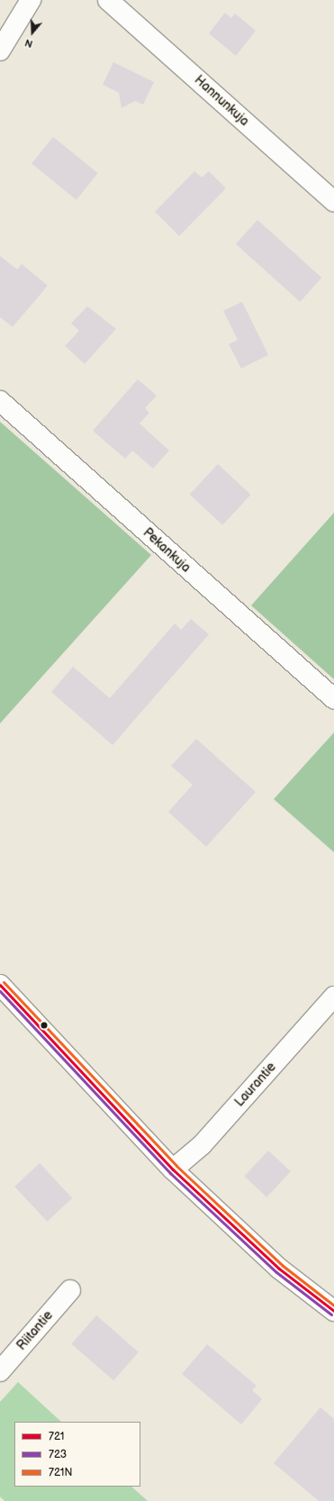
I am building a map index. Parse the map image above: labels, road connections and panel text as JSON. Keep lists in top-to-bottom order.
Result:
{
  "streets": {
    "street": [
      "Hannunkuja",
      "Pekankuja",
      "Laurantie",
      "Riitantie"
    ]
  },
  "lines": ["transit line 721N", "transit line 721", "transit line 723"],
  "legend": ["721", "723", "721N"],
  "north": "bottom"
}
